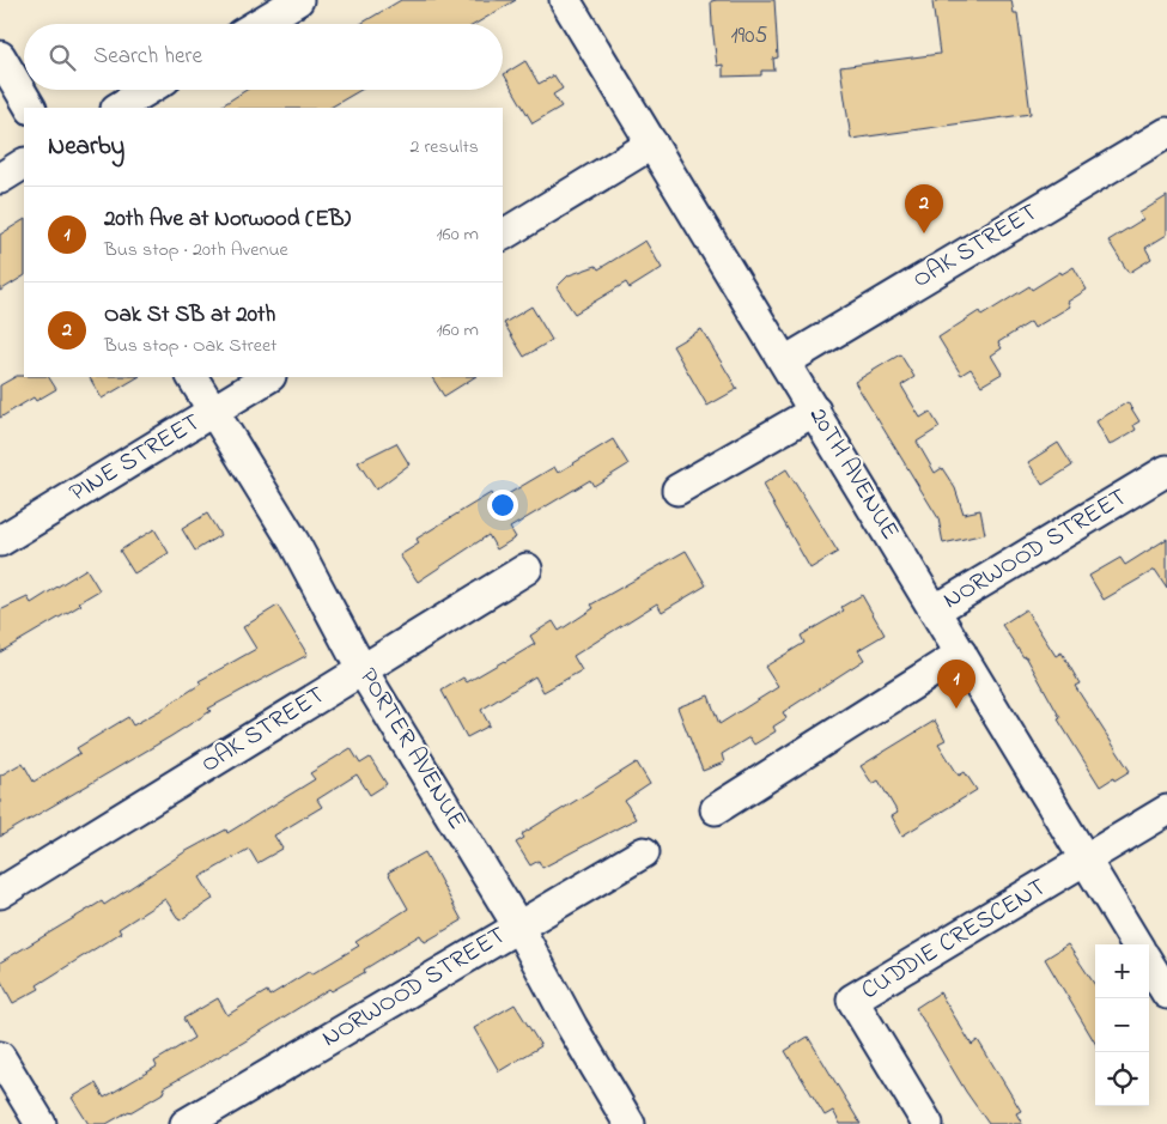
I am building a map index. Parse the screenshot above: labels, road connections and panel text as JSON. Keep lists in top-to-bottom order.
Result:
{
  "streets": {
    "street": [
      "OAK STREET",
      "PINE STREET",
      "20TH AVENUE",
      "NORWOOD STREET",
      "PORTER AVENUE",
      "CUDDIE CRESCENT"
    ]
  },
  "crossings": [
    ["OAK STREET", "20TH AVENUE"],
    ["OAK STREET", "PORTER AVENUE"],
    ["PINE STREET", "PORTER AVENUE"],
    ["20TH AVENUE", "NORWOOD STREET"],
    ["20TH AVENUE", "CUDDIE CRESCENT"],
    ["NORWOOD STREET", "PORTER AVENUE"]
  ],
  "house_numbers": ["1905"],
  "page": {
    "search": "Search here",
    "heading": ["Nearby", "2 results"],
    "pins": ["2", "1"],
    "list": [
      {
        "mark": "1",
        "name": "20th Ave at Norwood (EB)",
        "note": "Bus stop · 20th Avenue",
        "value": "160 m"
      },
      {
        "mark": "2",
        "name": "Oak St SB at 20th",
        "note": "Bus stop · Oak Street",
        "value": "160 m"
      }
    ],
    "map_buttons": ["+", "−"]
  }
}
